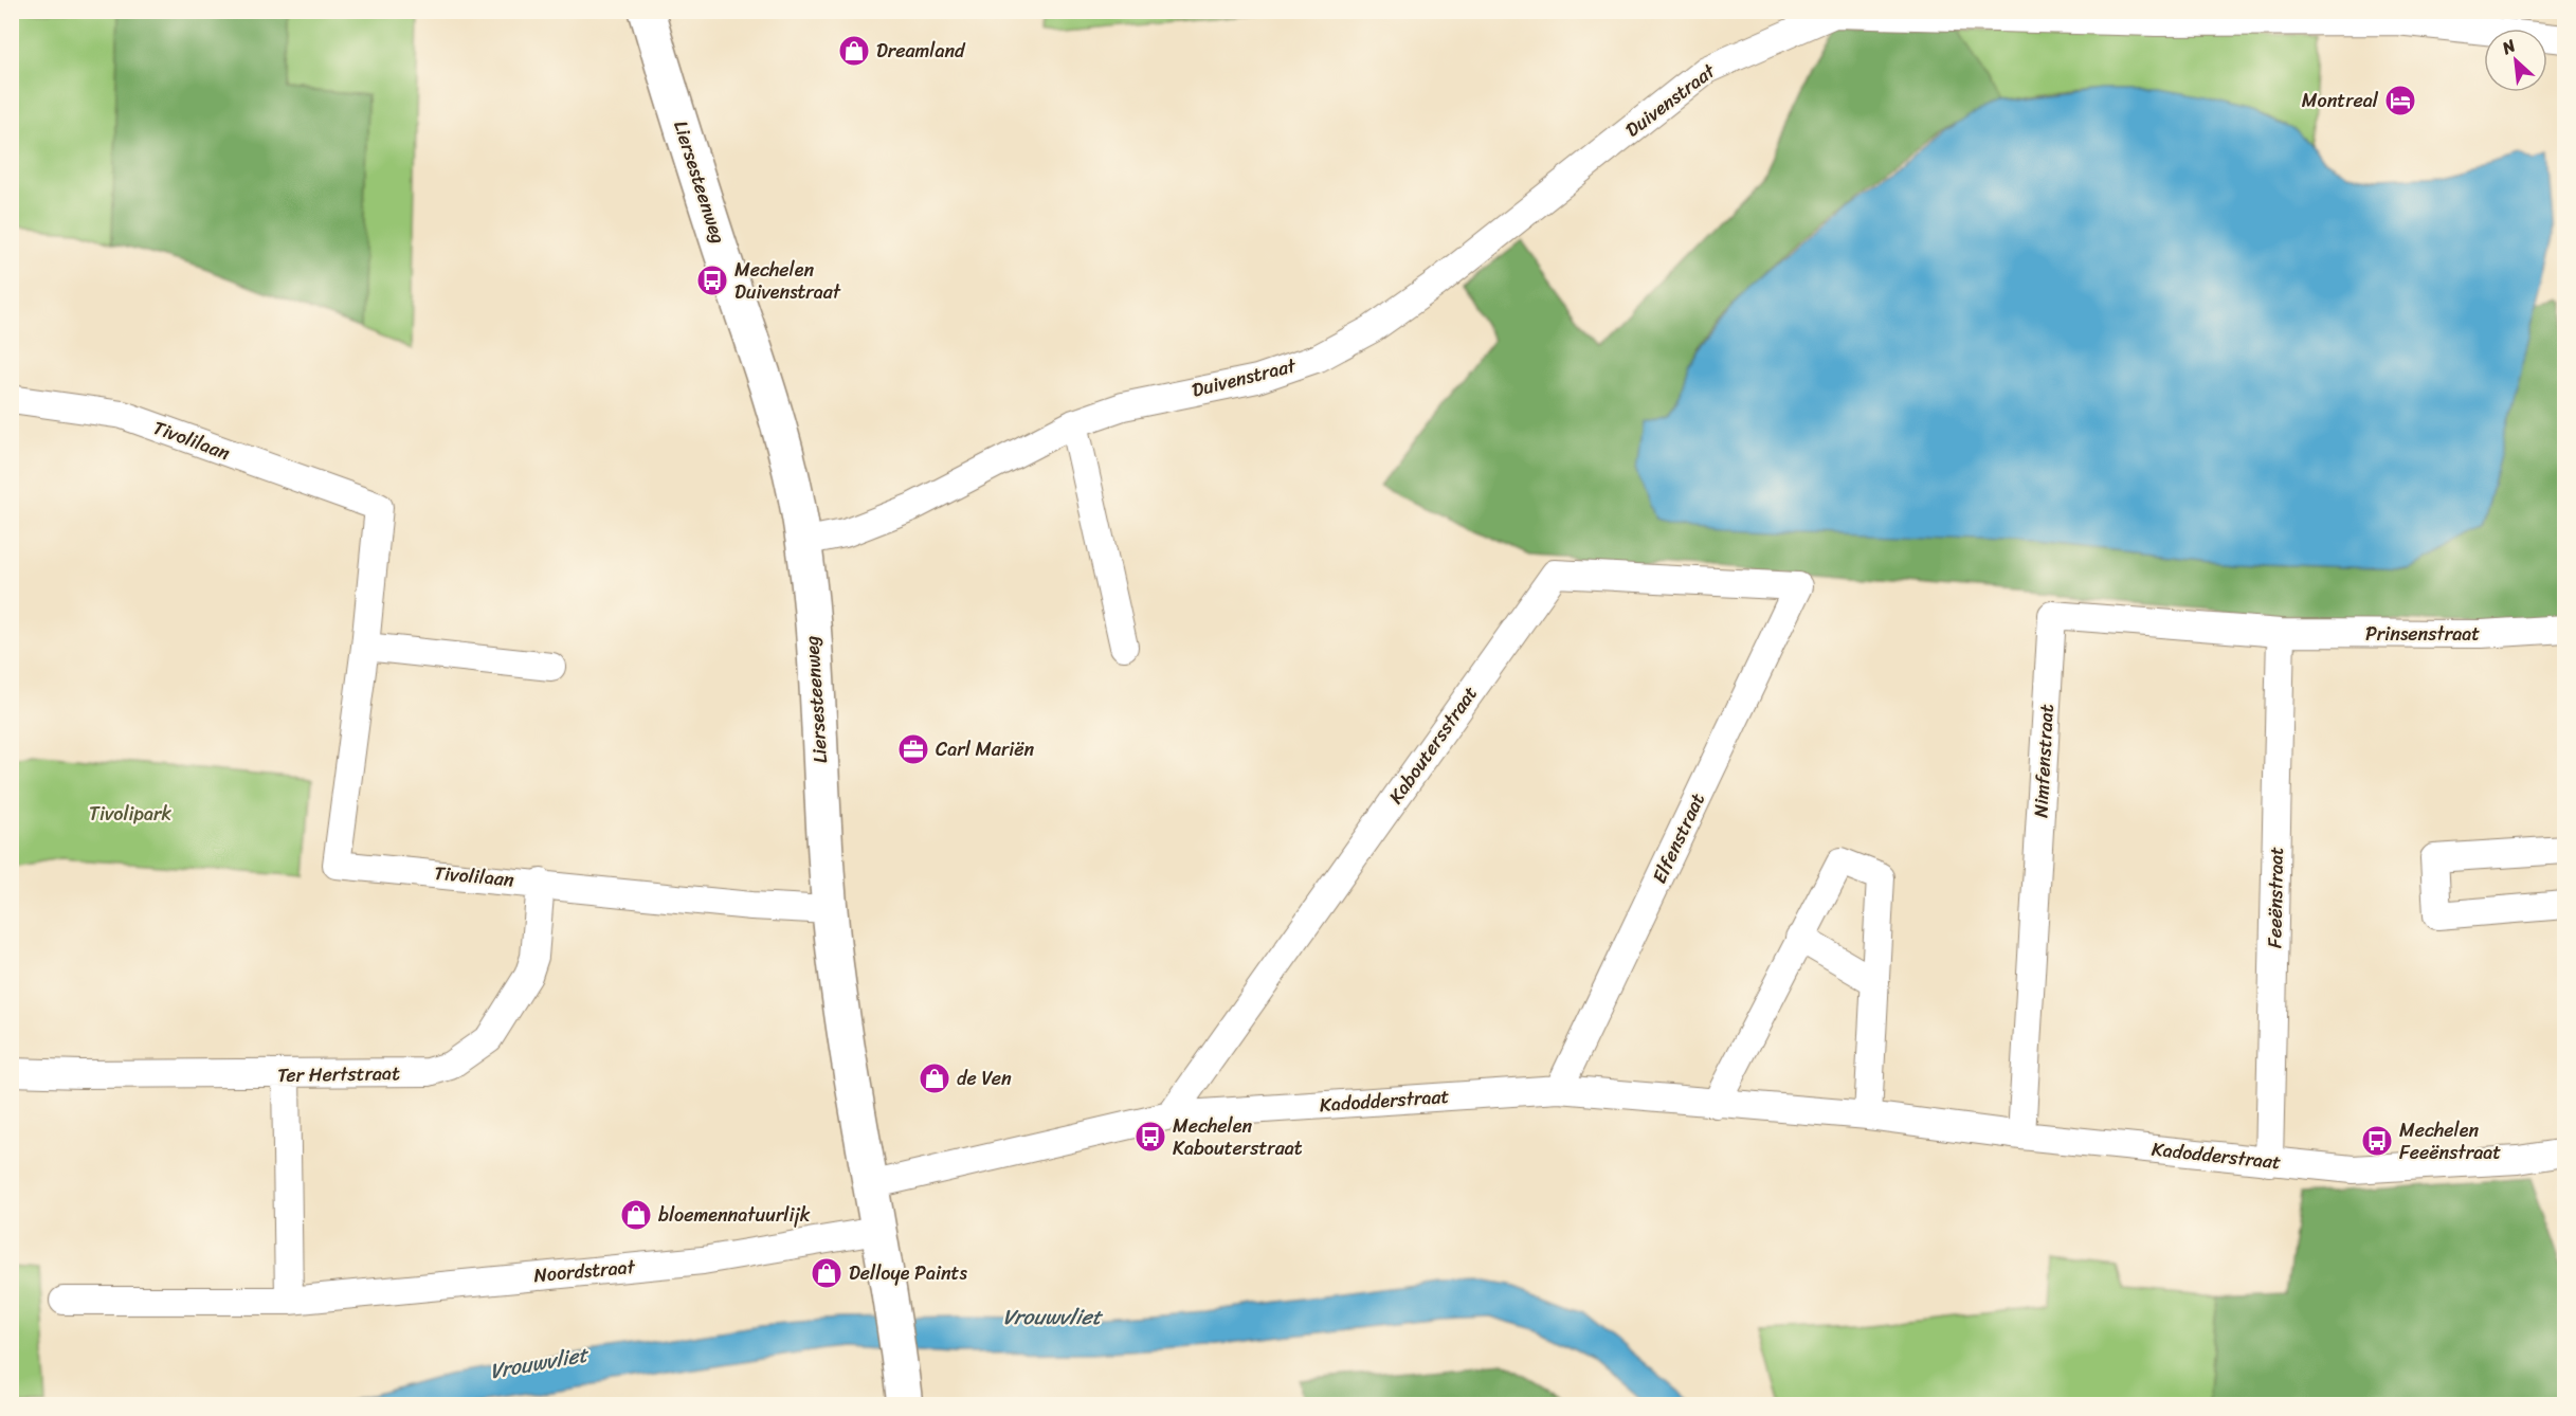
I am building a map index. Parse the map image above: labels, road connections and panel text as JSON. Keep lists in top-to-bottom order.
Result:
{
  "streets": {
    "main road": ["Liersesteenweg"],
    "street": [
      "Duivenstraat",
      "Tivolilaan",
      "Prinsenstraat",
      "Kaboutersstraat",
      "Nimfenstraat",
      "Elfenstraat",
      "Feeënstraat",
      "Ter Hertstraat",
      "Kadodderstraat",
      "Noordstraat"
    ]
  },
  "crossings": [
    ["Duivenstraat", "Liersesteenweg"],
    ["Liersesteenweg", "Tivolilaan"],
    ["Liersesteenweg", "Kadodderstraat"],
    ["Liersesteenweg", "Noordstraat"],
    ["Tivolilaan", "Ter Hertstraat"],
    ["Prinsenstraat", "Nimfenstraat"],
    ["Prinsenstraat", "Feeënstraat"],
    ["Kaboutersstraat", "Elfenstraat"],
    ["Kaboutersstraat", "Kadodderstraat"],
    ["Nimfenstraat", "Feeënstraat"],
    ["Nimfenstraat", "Kadodderstraat"],
    ["Elfenstraat", "Kadodderstraat"],
    ["Feeënstraat", "Kadodderstraat"]
  ],
  "water": ["Vrouwvliet"],
  "parks": ["Tivolipark"],
  "places": {
    "shop": [
      "Dreamland",
      "de Ven",
      "bloemennatuurlijk",
      "Delloye Paints"
    ],
    "hotel": ["Montreal"],
    "bus stop": ["Mechelen Duivenstraat", "Mechelen Kabouterstraat", "Mechelen Feeënstraat"],
    "office": ["Carl Mariën"]
  },
  "north": "top left"
}
